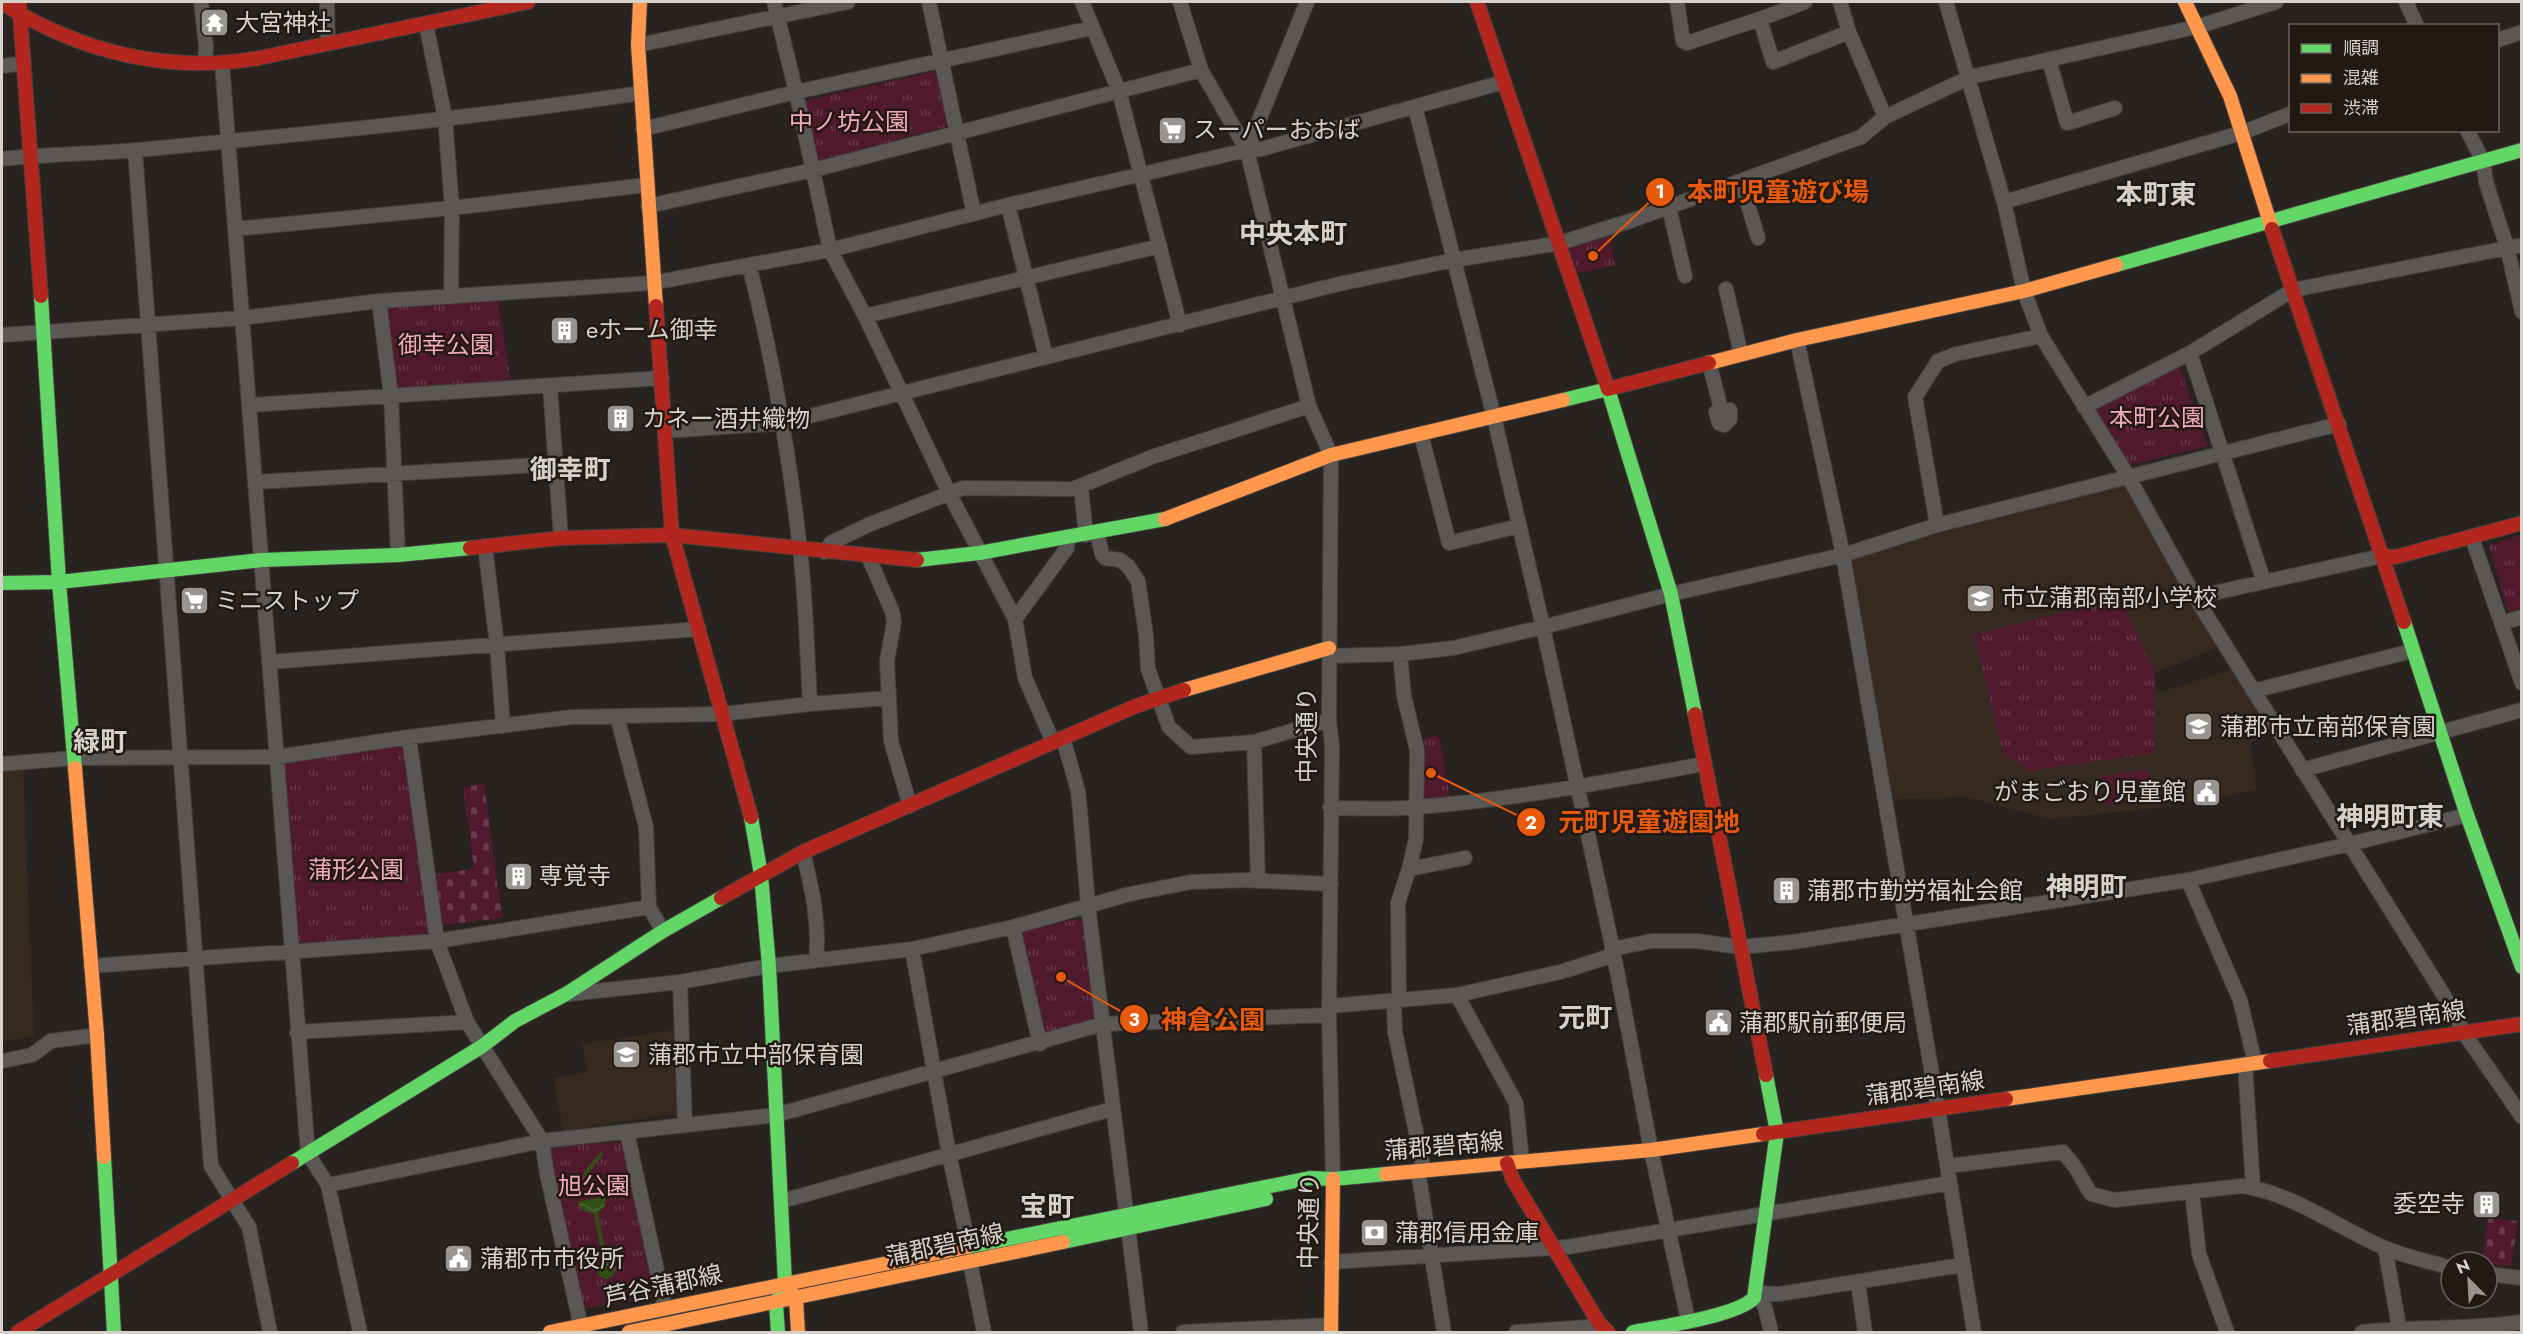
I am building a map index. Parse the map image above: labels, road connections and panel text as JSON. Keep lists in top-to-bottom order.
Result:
{
  "streets": {
    "street": ["中央通り", "蒲郡碧南線", "芦谷蒲郡線"]
  },
  "crossings": [
    ["中央通り", "蒲郡碧南線"],
    ["蒲郡碧南線", "芦谷蒲郡線"]
  ],
  "districts": [
    "本町東",
    "中央本町",
    "御幸町",
    "緑町",
    "神明町東",
    "神明町",
    "元町",
    "宝町"
  ],
  "parks": [
    "中ノ坊公園",
    "御幸公園",
    "本町公園",
    "蒲形公園",
    "旭公園"
  ],
  "places": {
    "temple": ["大宮神社"],
    "supermarket": ["スーパーおおば", "ミニストップ"],
    "other": ["本町児童遊び場", "元町児童遊園地", "神倉公園"],
    "building": [
      "eホーム御幸",
      "カネー酒井織物",
      "専覚寺",
      "蒲郡市勤労福祉会館",
      "委空寺"
    ],
    "school or university": ["市立蒲郡南部小学校", "蒲郡市立南部保育園", "蒲郡市立中部保育園"],
    "public building": ["がまごおり児童館", "蒲郡駅前郵便局", "蒲郡市市役所"],
    "bank": ["蒲郡信用金庫"]
  },
  "legend": ["順調", "混雑", "渋滞"],
  "north": "top left"
}
